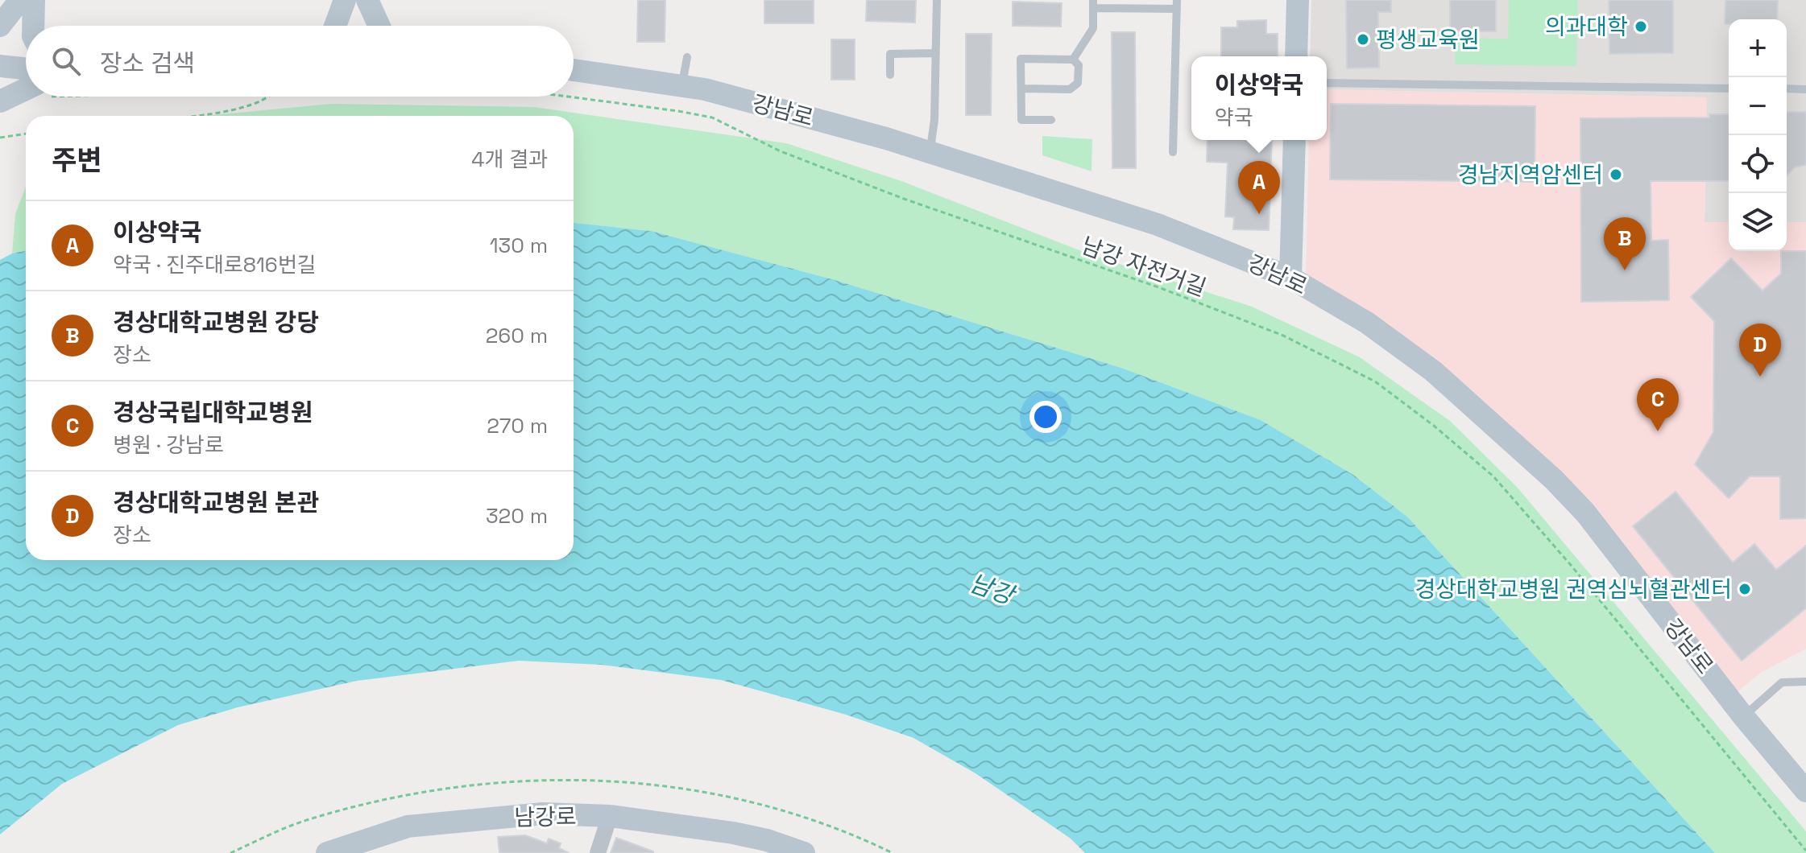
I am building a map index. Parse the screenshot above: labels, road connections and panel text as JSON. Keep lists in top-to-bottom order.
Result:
{
  "streets": {
    "street": ["강남로", "남강로"],
    "path": ["남강 자전거길"]
  },
  "water": ["남강"],
  "places": [
    "의과대학",
    "평생교육원",
    "경남지역암센터",
    "경상대학교병원 권역심뇌혈관센터"
  ],
  "page": {
    "map_buttons": ["+", "−"],
    "search": "장소 검색",
    "popup": ["이상약국", "약국"],
    "heading": ["주변", "4개 결과"],
    "pins": [
      "A",
      "B",
      "D",
      "C"
    ],
    "list": [
      {
        "mark": "A",
        "name": "이상약국",
        "note": "약국 · 진주대로816번길",
        "value": "130 m"
      },
      {
        "mark": "B",
        "name": "경상대학교병원 강당",
        "note": "장소",
        "value": "260 m"
      },
      {
        "mark": "C",
        "name": "경상국립대학교병원",
        "note": "병원 · 강남로",
        "value": "270 m"
      },
      {
        "mark": "D",
        "name": "경상대학교병원 본관",
        "note": "장소",
        "value": "320 m"
      }
    ]
  }
}
